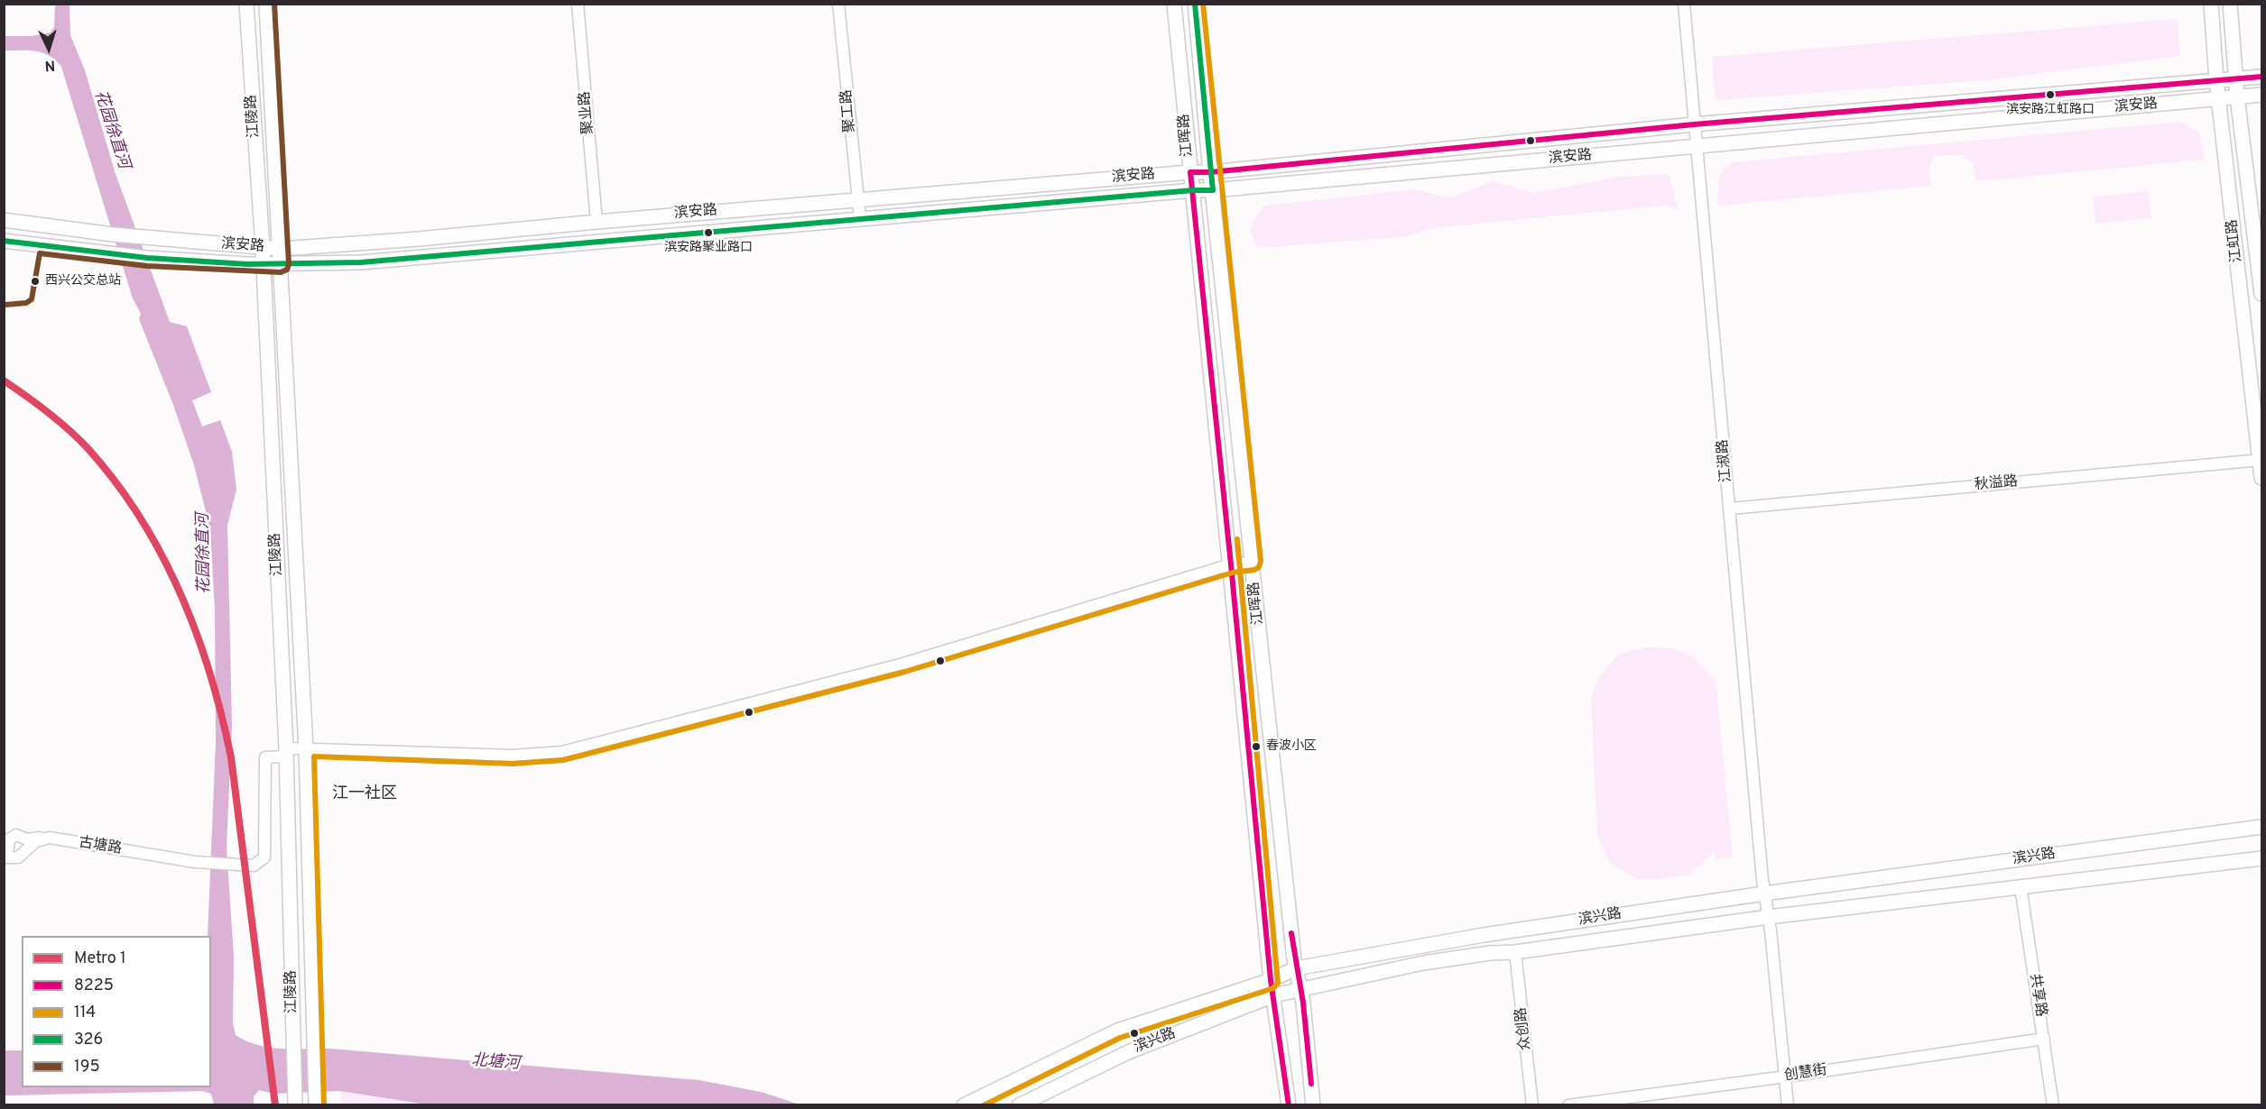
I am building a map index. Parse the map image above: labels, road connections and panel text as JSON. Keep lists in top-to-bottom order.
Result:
{
  "streets": {
    "main road": [
      "滨安路",
      "江陵路",
      "江晖路",
      "江虹路",
      "滨兴路"
    ],
    "street": [
      "聚工路",
      "聚业路",
      "江淑路",
      "秋溢路",
      "古塘路",
      "共享路",
      "众创路",
      "创慧街"
    ]
  },
  "crossings": [
    ["滨安路", "聚工路"],
    ["滨安路", "聚业路"],
    ["滨安路", "江陵路"],
    ["滨安路", "江晖路"],
    ["滨安路", "江虹路"],
    ["滨安路", "江淑路"],
    ["江陵路", "古塘路"],
    ["江晖路", "滨兴路"],
    ["江虹路", "秋溢路"],
    ["江淑路", "秋溢路"],
    ["江淑路", "滨兴路"],
    ["江淑路", "创慧街"],
    ["滨兴路", "共享路"],
    ["滨兴路", "众创路"],
    ["共享路", "创慧街"]
  ],
  "districts": ["江一社区"],
  "water": ["花园徐直河", "北塘河"],
  "places": [
    "滨安路江虹路口",
    "滨安路聚业路口",
    "西兴公交总站",
    "春波小区"
  ],
  "lines": [
    "transit line 114",
    "transit line 326",
    "transit line 195",
    "transit line 8225",
    "metro line 1"
  ],
  "legend": [
    "Metro 1",
    "8225",
    "114",
    "326",
    "195"
  ],
  "north": "bottom"
}
